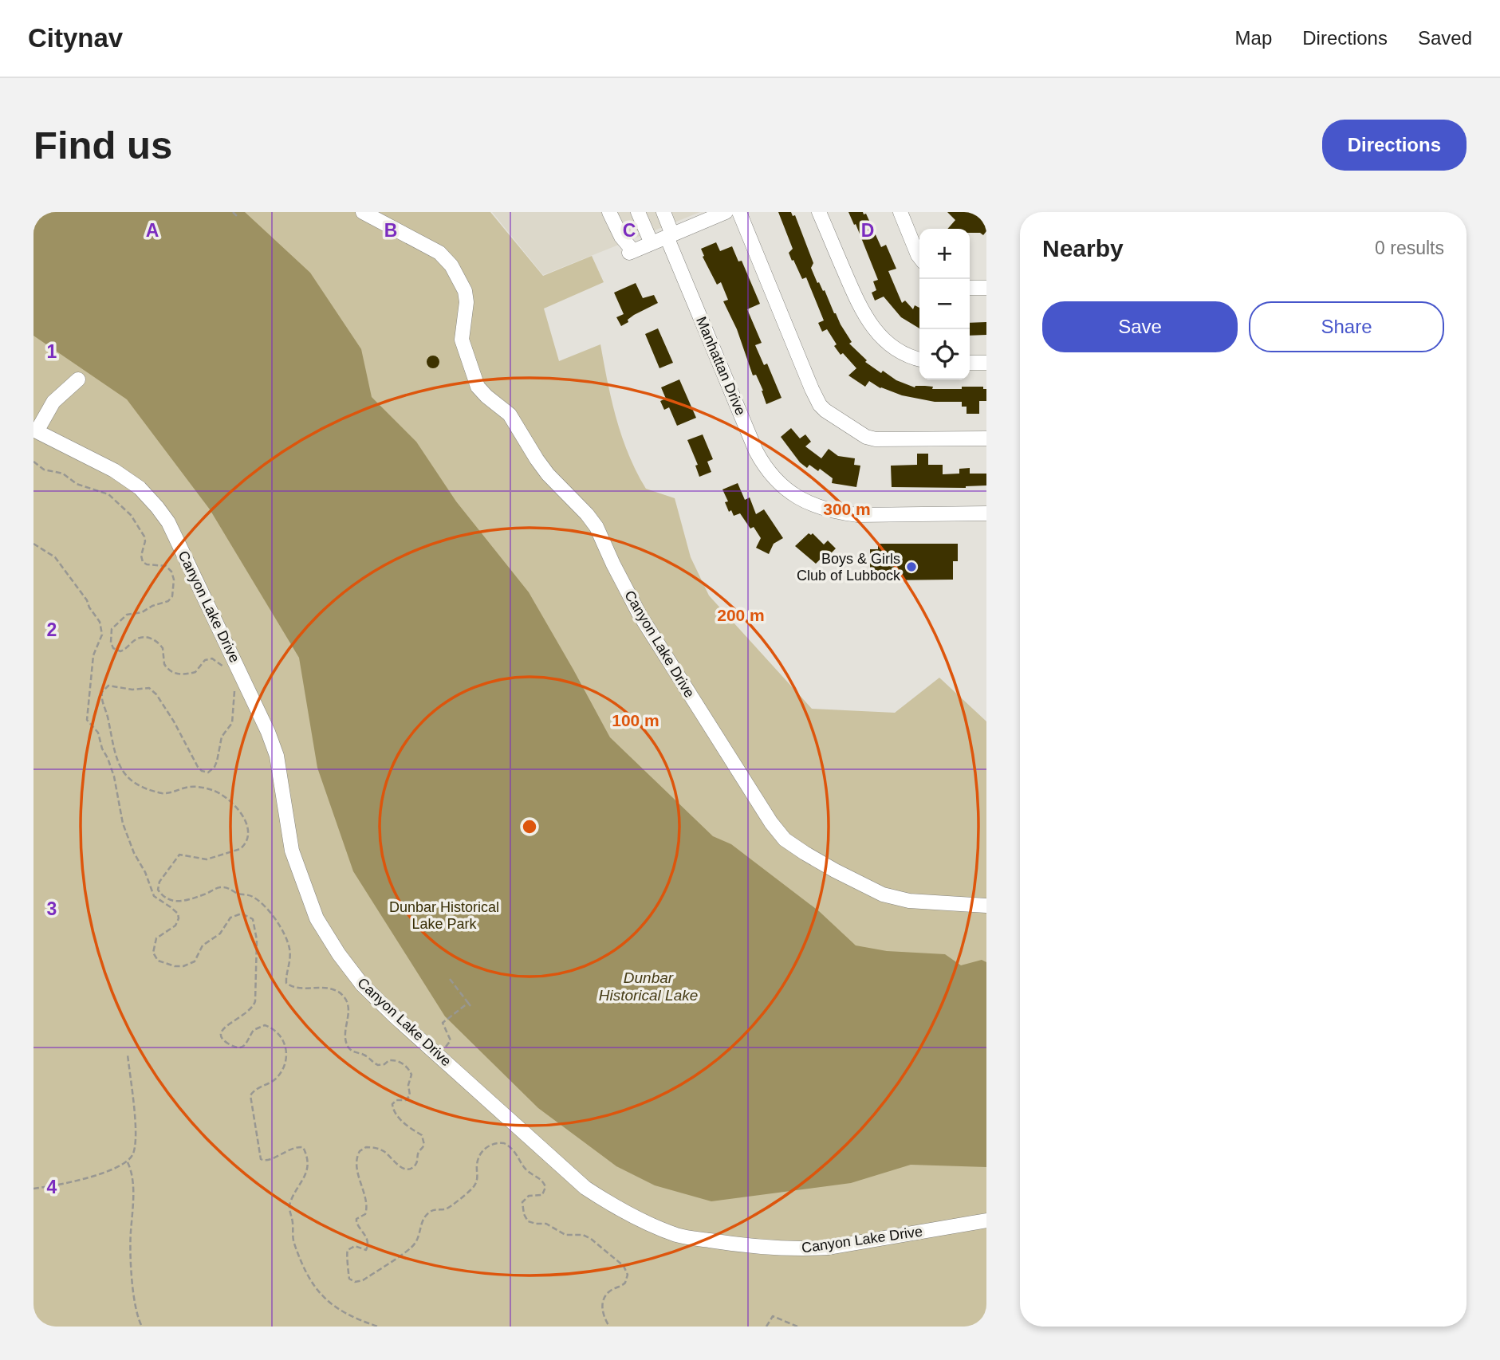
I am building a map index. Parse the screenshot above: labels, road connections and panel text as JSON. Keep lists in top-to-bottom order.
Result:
{
  "streets": {
    "street": ["Manhattan Drive", "Canyon Lake Drive"]
  },
  "water": ["Dunbar Historical Lake"],
  "parks": ["Dunbar Historical Lake Park"],
  "places": ["Boys & Girls Club of Lubbock"],
  "page": {
    "header": "Citynav",
    "nav": ["Map", "Directions", "Saved"],
    "buttons": [
      "Directions",
      ["Save", "Share"]
    ],
    "title": "Find us",
    "heading": ["Nearby", "0 results"],
    "map_buttons": ["+", "−"]
  },
  "grid": {
    "columns": [
      "A",
      "B",
      "C",
      "D"
    ],
    "rows": [
      "1",
      "2",
      "3",
      "4"
    ]
  },
  "rings": ["300 m", "200 m", "100 m"]
}
